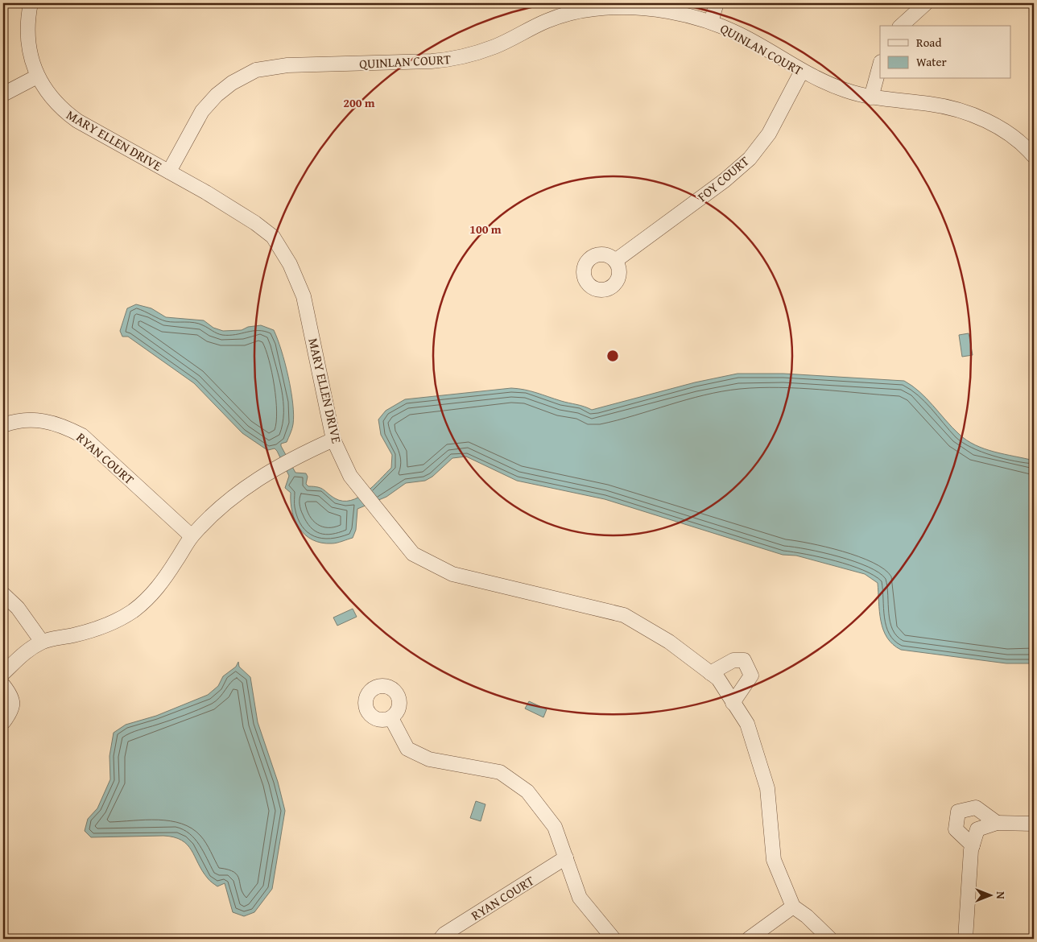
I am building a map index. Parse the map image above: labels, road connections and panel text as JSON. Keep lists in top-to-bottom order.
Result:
{
  "streets": {
    "street": [
      "QUINLAN COURT",
      "MARY ELLEN DRIVE",
      "FOY COURT",
      "RYAN COURT"
    ]
  },
  "crossings": [
    ["QUINLAN COURT", "MARY ELLEN DRIVE"],
    ["QUINLAN COURT", "FOY COURT"]
  ],
  "legend": ["Road", "Water"],
  "north": "right",
  "rings": ["200 m", "100 m"]
}
